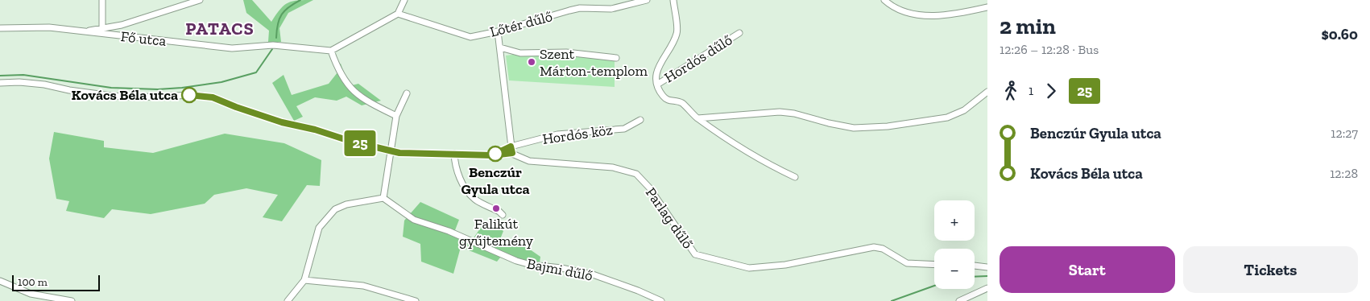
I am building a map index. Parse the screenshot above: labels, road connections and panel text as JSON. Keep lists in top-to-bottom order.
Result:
{
  "streets": {
    "street": [
      "Lőtér dűlő",
      "Fő utca",
      "Hordós dűlő",
      "Hordós köz",
      "Parlag dűlő",
      "Bajmi dűlő"
    ]
  },
  "districts": ["PATACS"],
  "places": [
    "Szent Márton-templom",
    "Kovács Béla utca",
    "Benczúr Gyula utca",
    "Falikút gyűjtemény"
  ],
  "lines": ["bus line 25"],
  "scale_bar": "100 m",
  "page": {
    "on_map": "25",
    "heading": ["2 min", "12:26 – 12:28 · Bus", "$0.60"],
    "legs": ["1", "25"],
    "list": [
      {
        "name": "Benczúr Gyula utca",
        "value": "12:27"
      },
      {
        "name": "Kovács Béla utca",
        "value": "12:28"
      }
    ],
    "map_buttons": ["+", "−"],
    "buttons": ["Start", "Tickets"],
    "scale": "100 m"
  }
}
